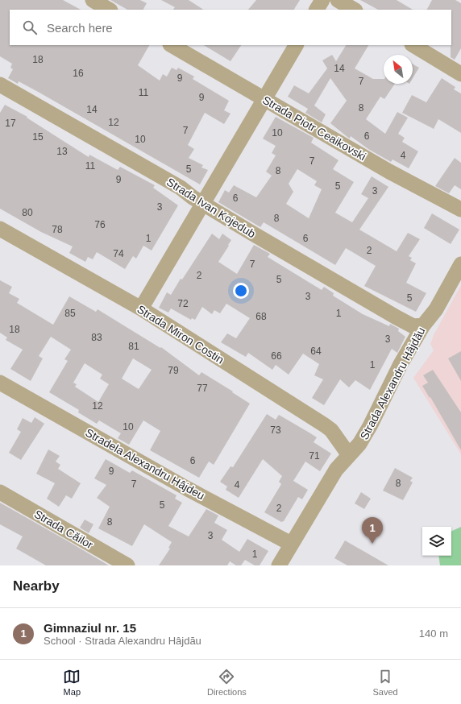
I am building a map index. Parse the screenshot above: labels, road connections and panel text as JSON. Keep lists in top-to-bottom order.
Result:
{
  "streets": {
    "street": [
      "Strada Piotr Ceaikovski",
      "Strada Ivan Kojedub",
      "Strada Miron Costin",
      "Strada Alexandru Hâjdău",
      "Stradela Alexandru Hâjdeu",
      "Strada Căilor"
    ]
  },
  "crossings": [
    ["Strada Ivan Kojedub", "Strada Alexandru Hâjdău"],
    ["Strada Miron Costin", "Strada Alexandru Hâjdău"],
    ["Strada Alexandru Hâjdău", "Stradela Alexandru Hâjdeu"]
  ],
  "house_numbers": [
    "18",
    "14",
    "16",
    "9",
    "7",
    "11",
    "9",
    "8",
    "14",
    "12",
    "17",
    "7",
    "10",
    "6",
    "15",
    "10",
    "13",
    "4",
    "7",
    "11",
    "5",
    "8",
    "9",
    "5",
    "3",
    "6",
    "3",
    "80",
    "8",
    "76",
    "78",
    "1",
    "6",
    "2",
    "74",
    "7",
    "2",
    "5",
    "3",
    "5",
    "72",
    "85",
    "1",
    "68",
    "18",
    "83",
    "3",
    "81",
    "64",
    "66",
    "1",
    "79",
    "77",
    "12",
    "10",
    "73",
    "71",
    "6",
    "9",
    "8",
    "7",
    "4",
    "5",
    "2",
    "8",
    "3",
    "1"
  ],
  "north": "top left",
  "page": {
    "search": "Search here",
    "pins": "1",
    "heading": "Nearby",
    "list": [
      {
        "mark": "1",
        "name": "Gimnaziul nr. 15",
        "note": "School · Strada Alexandru Hâjdău",
        "value": "140 m"
      }
    ],
    "nav": ["Map", "Directions", "Saved"]
  }
}
